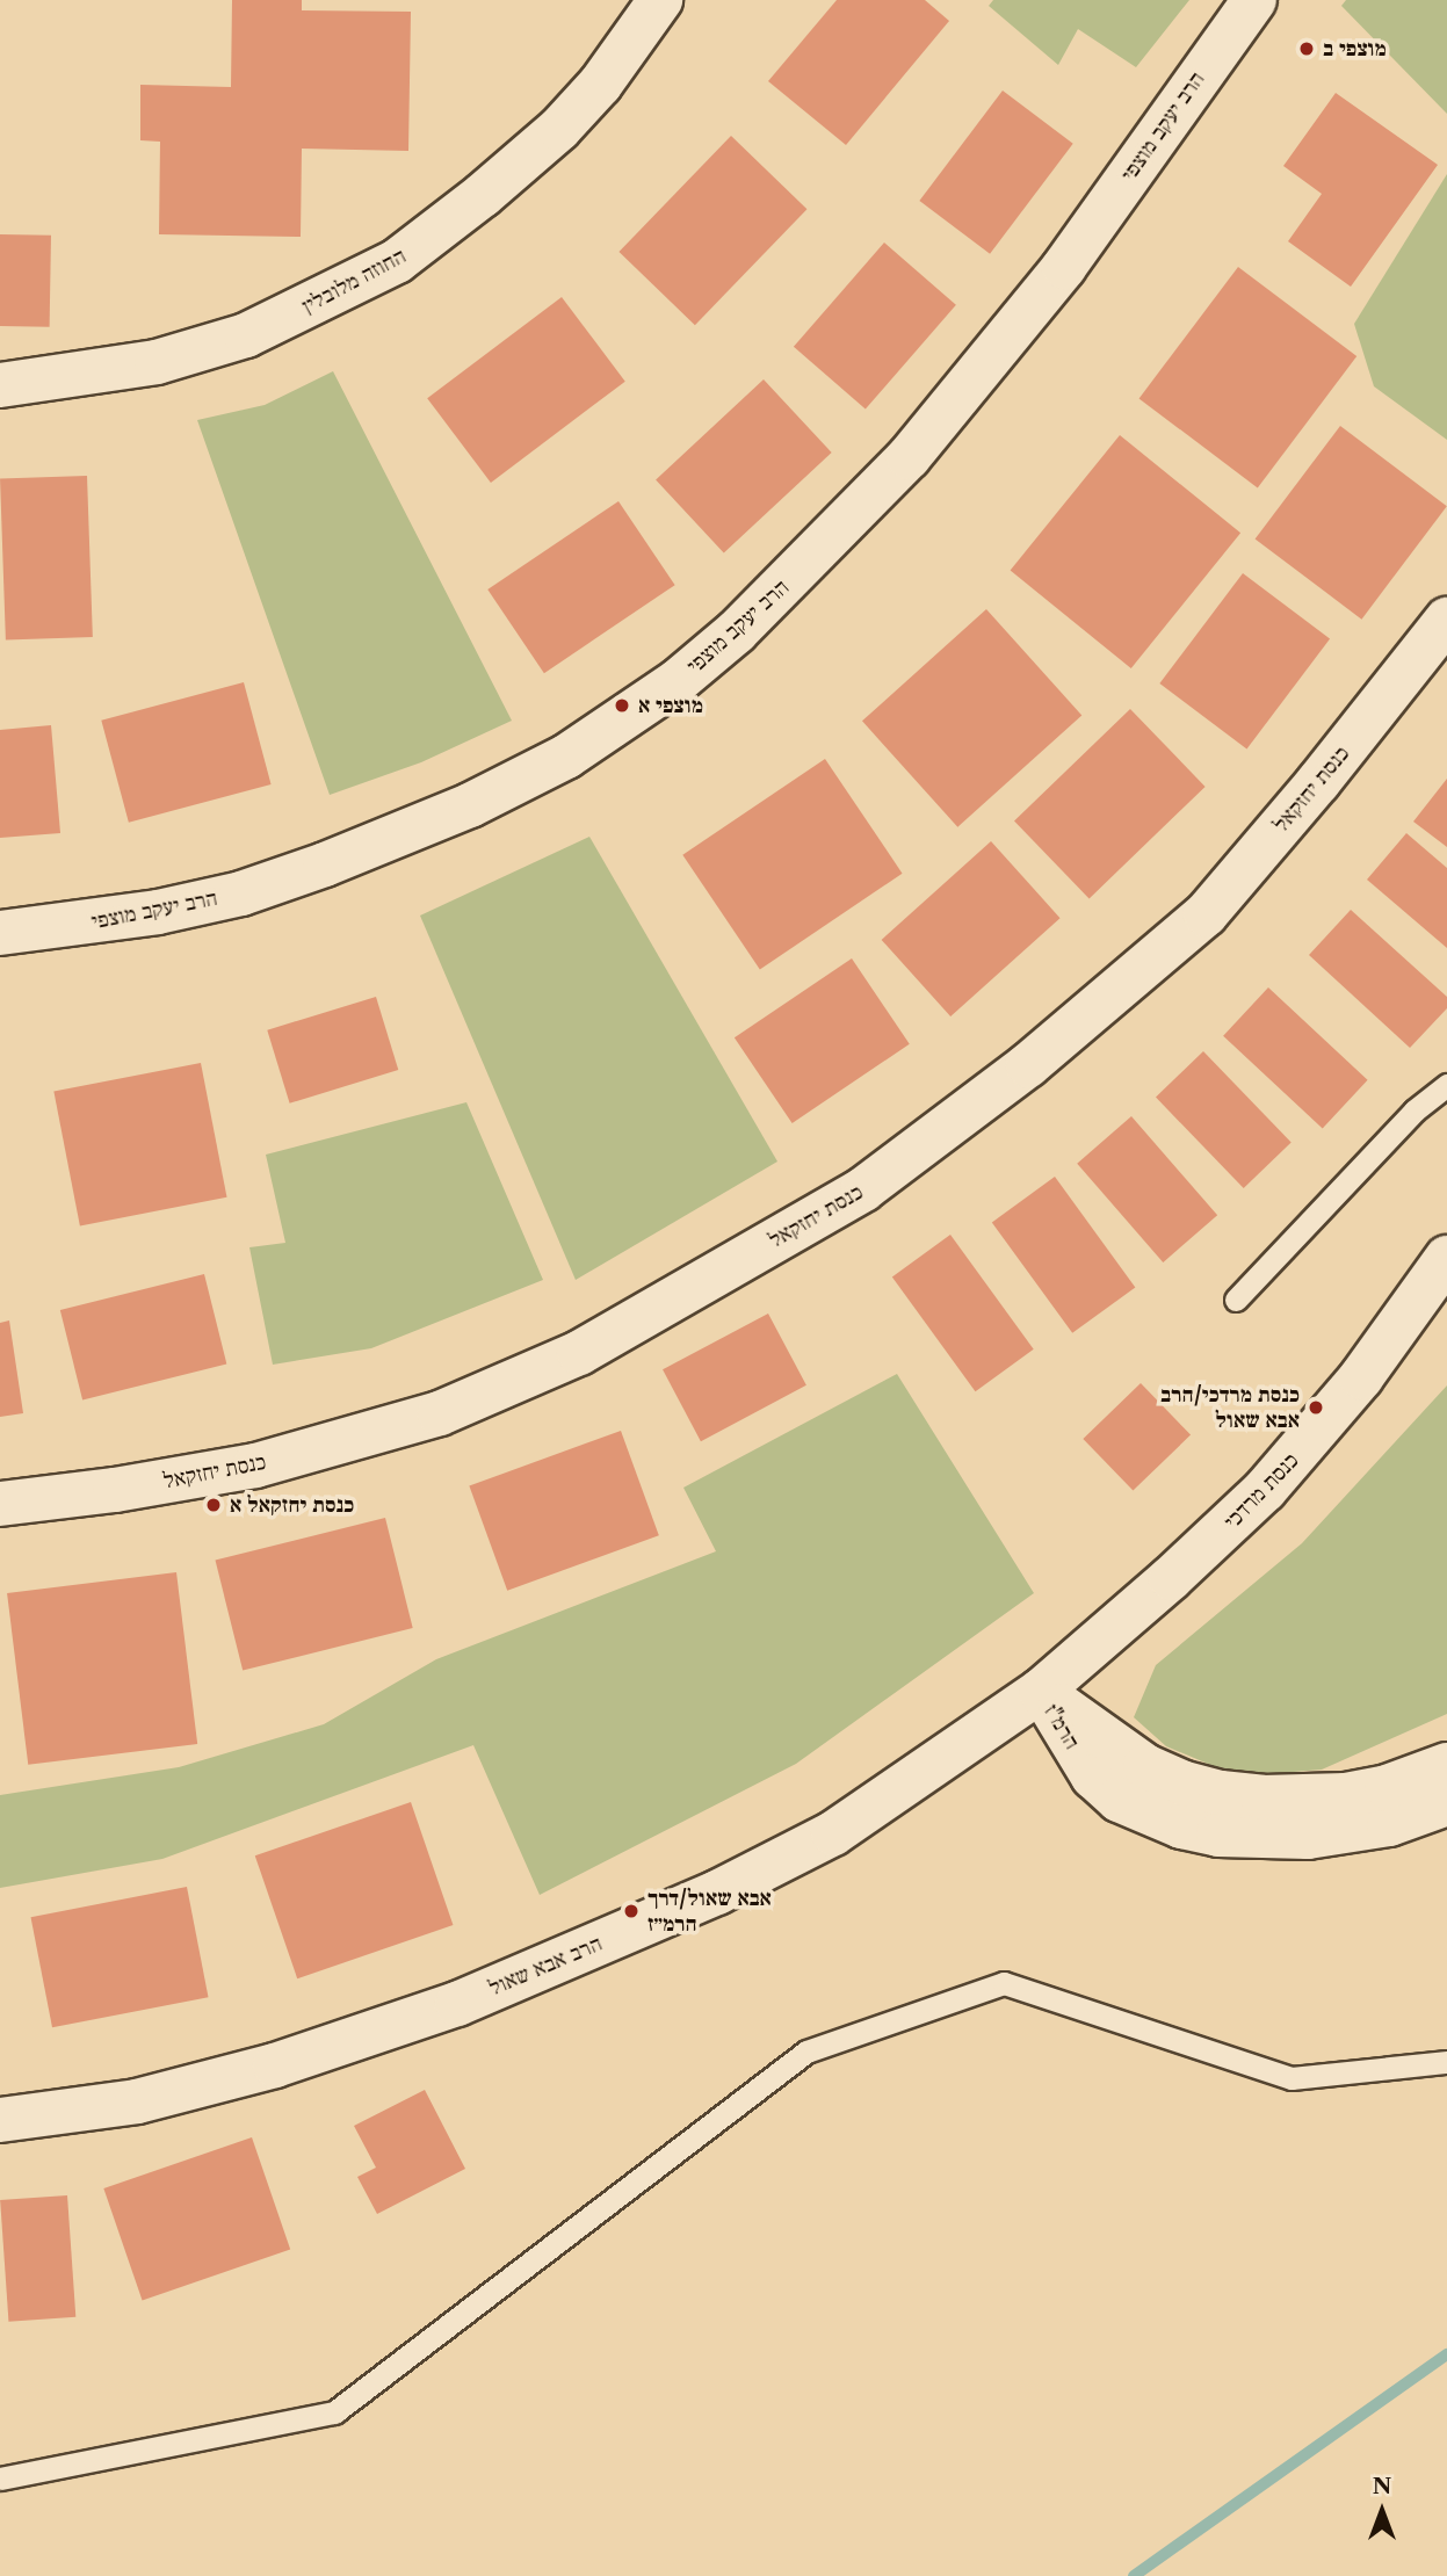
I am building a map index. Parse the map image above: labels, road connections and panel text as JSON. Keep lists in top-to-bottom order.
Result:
{
  "streets": {
    "street": [
      "הרב יעקב מוצפי",
      "החוזה מלובלין",
      "כנסת יחזקאל",
      "כנסת מרדכי",
      "הרמ\"ז",
      "הרב אבא שאול"
    ]
  },
  "crossings": [
    ["כנסת מרדכי", "הרמ\"ז"],
    ["כנסת מרדכי", "הרב אבא שאול"],
    ["הרמ\"ז", "הרב אבא שאול"]
  ],
  "places": [
    "מוצפי ב",
    "מוצפי א",
    "כנסת מרדכי/הרב אבא שאול",
    "כנסת יחזקאל א",
    "אבא שאול/דרך הרמ״ז"
  ],
  "north": "top"
}
